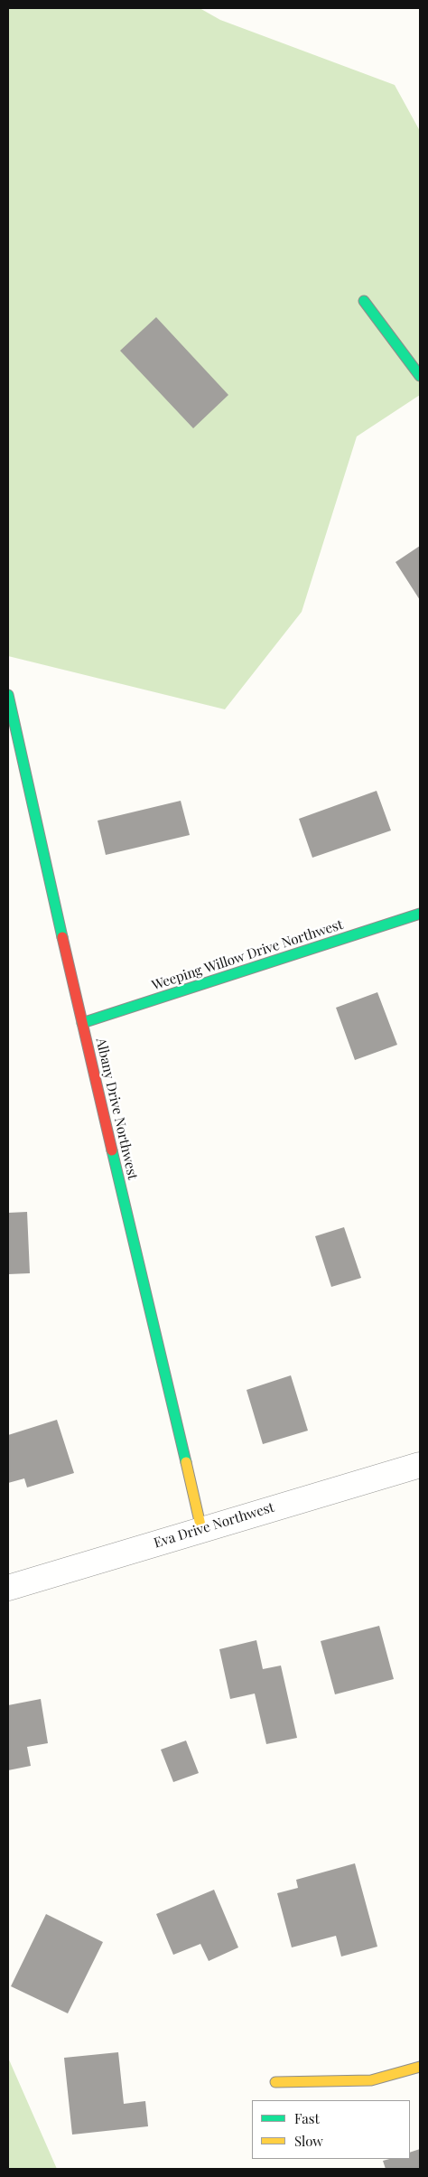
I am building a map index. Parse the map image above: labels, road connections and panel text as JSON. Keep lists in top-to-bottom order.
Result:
{
  "streets": {
    "street": ["Weeping Willow Drive Northwest", "Albany Drive Northwest", "Eva Drive Northwest"]
  },
  "crossings": [
    ["Weeping Willow Drive Northwest", "Albany Drive Northwest"],
    ["Albany Drive Northwest", "Eva Drive Northwest"]
  ],
  "legend": ["Fast", "Slow"]
}
